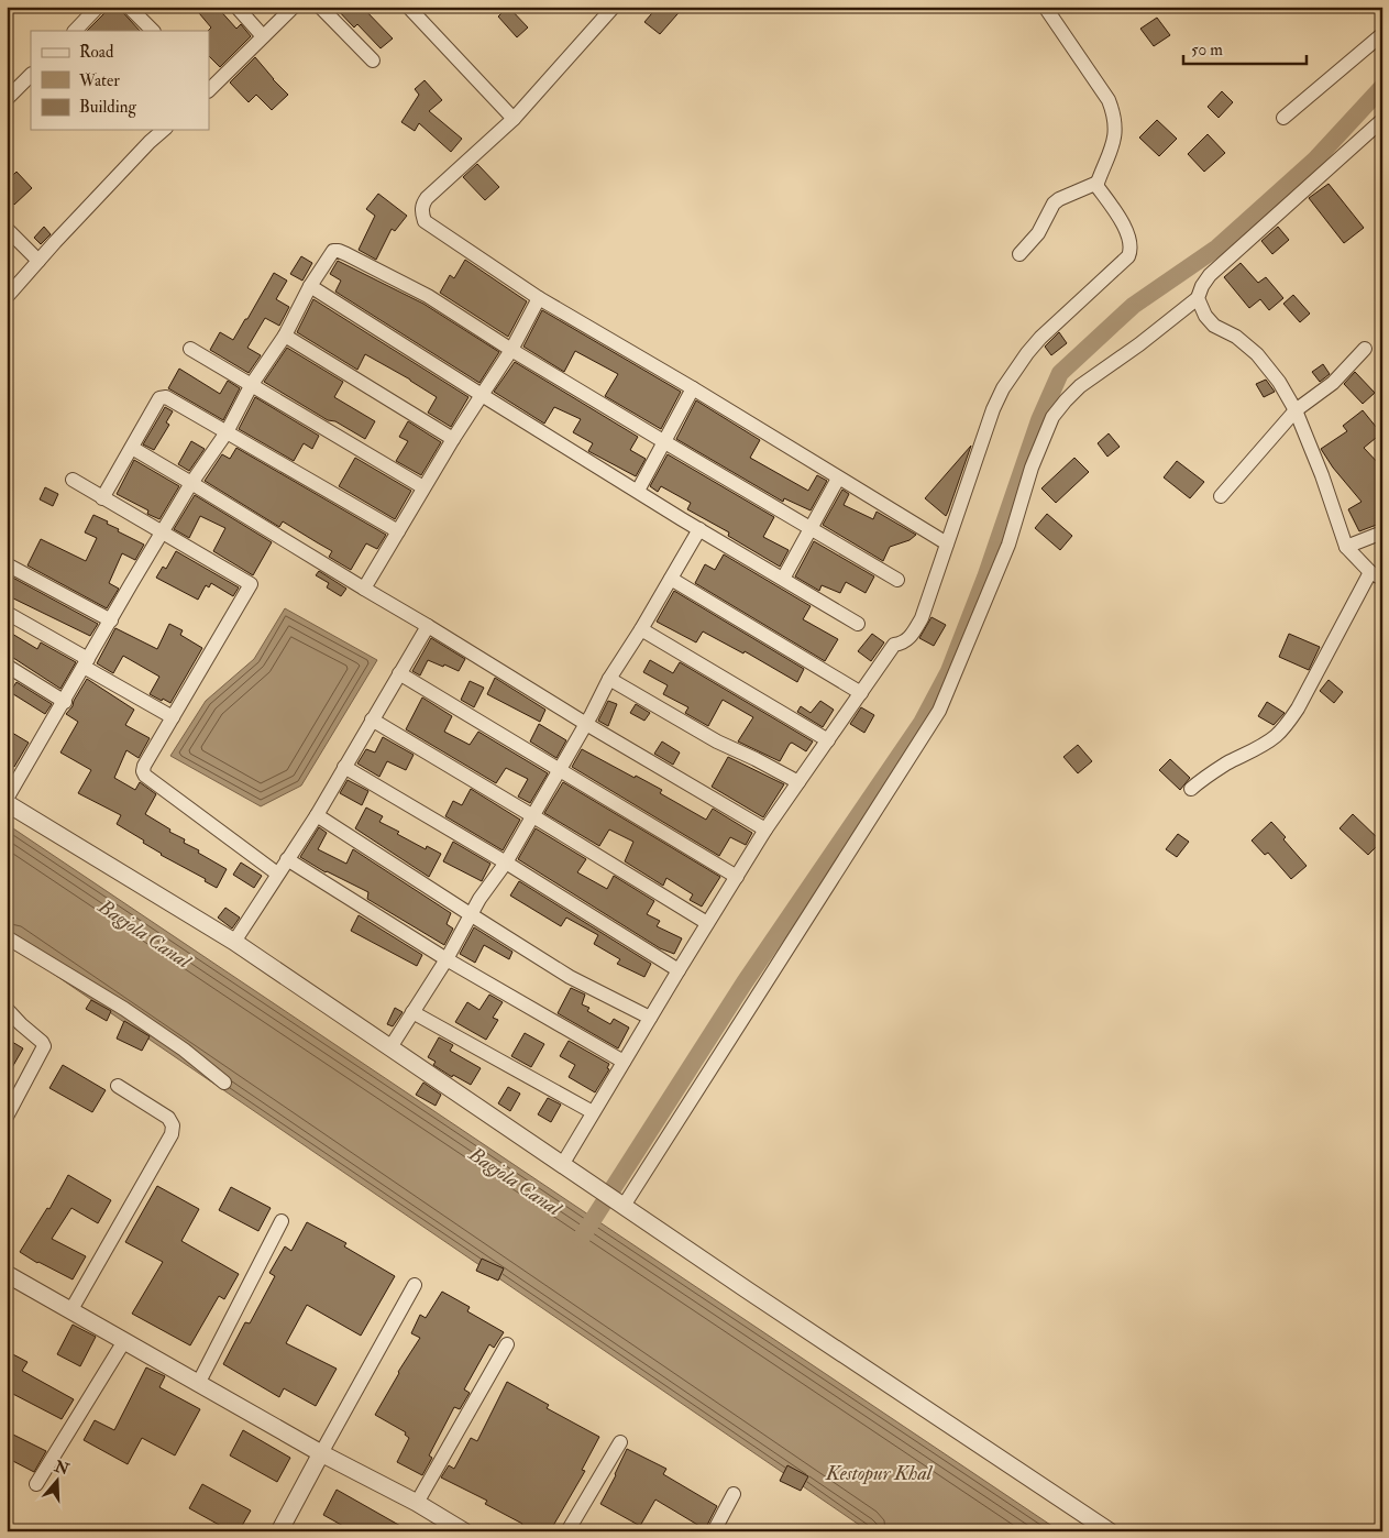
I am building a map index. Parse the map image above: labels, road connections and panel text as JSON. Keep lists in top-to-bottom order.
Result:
{
  "water": ["Bagjola Canal", "Kestopur Khal"],
  "legend": ["Road", "Water", "Building"],
  "scale_bar": "50 m",
  "north": "top"
}
